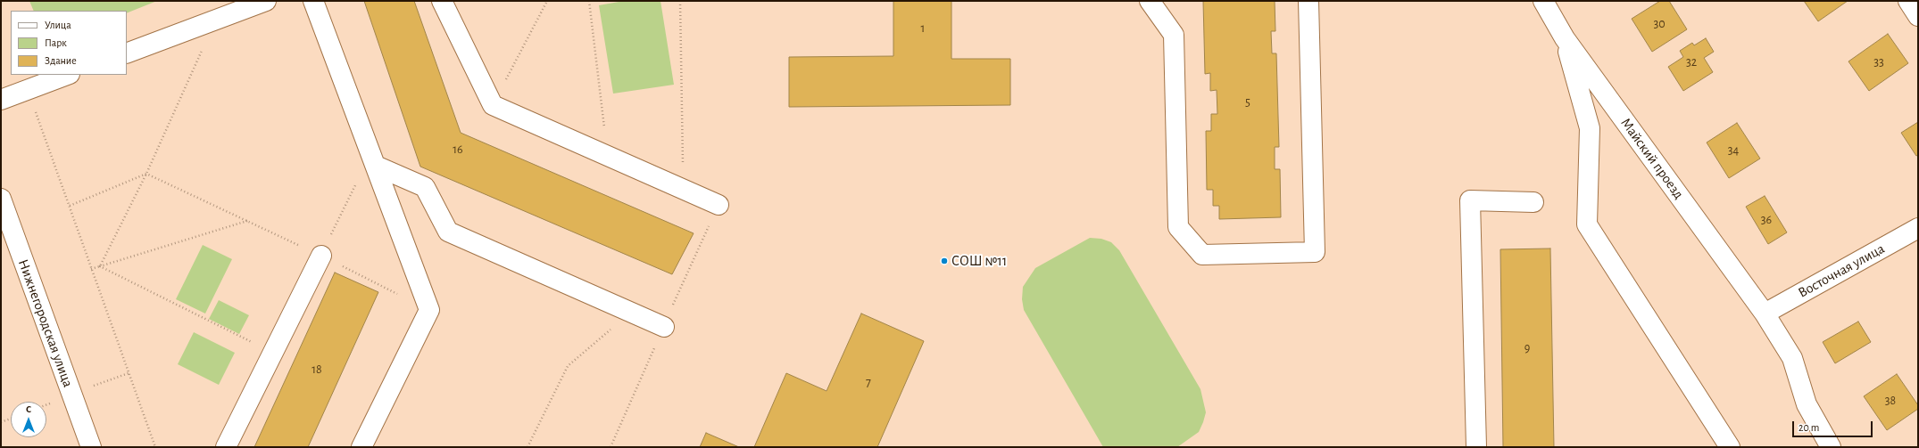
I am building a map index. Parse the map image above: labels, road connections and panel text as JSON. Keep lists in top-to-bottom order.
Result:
{
  "streets": {
    "street": ["Майский проезд", "Восточная улица", "Нижнегородская улица"]
  },
  "crossings": [
    ["Майский проезд", "Восточная улица"]
  ],
  "places": ["СОШ №11"],
  "house_numbers": [
    "30",
    "1",
    "32",
    "33",
    "5",
    "16",
    "34",
    "36",
    "9",
    "18",
    "7",
    "38"
  ],
  "legend": ["Улица", "Парк", "Здание"],
  "scale_bar": "20 m",
  "north": "top"
}
